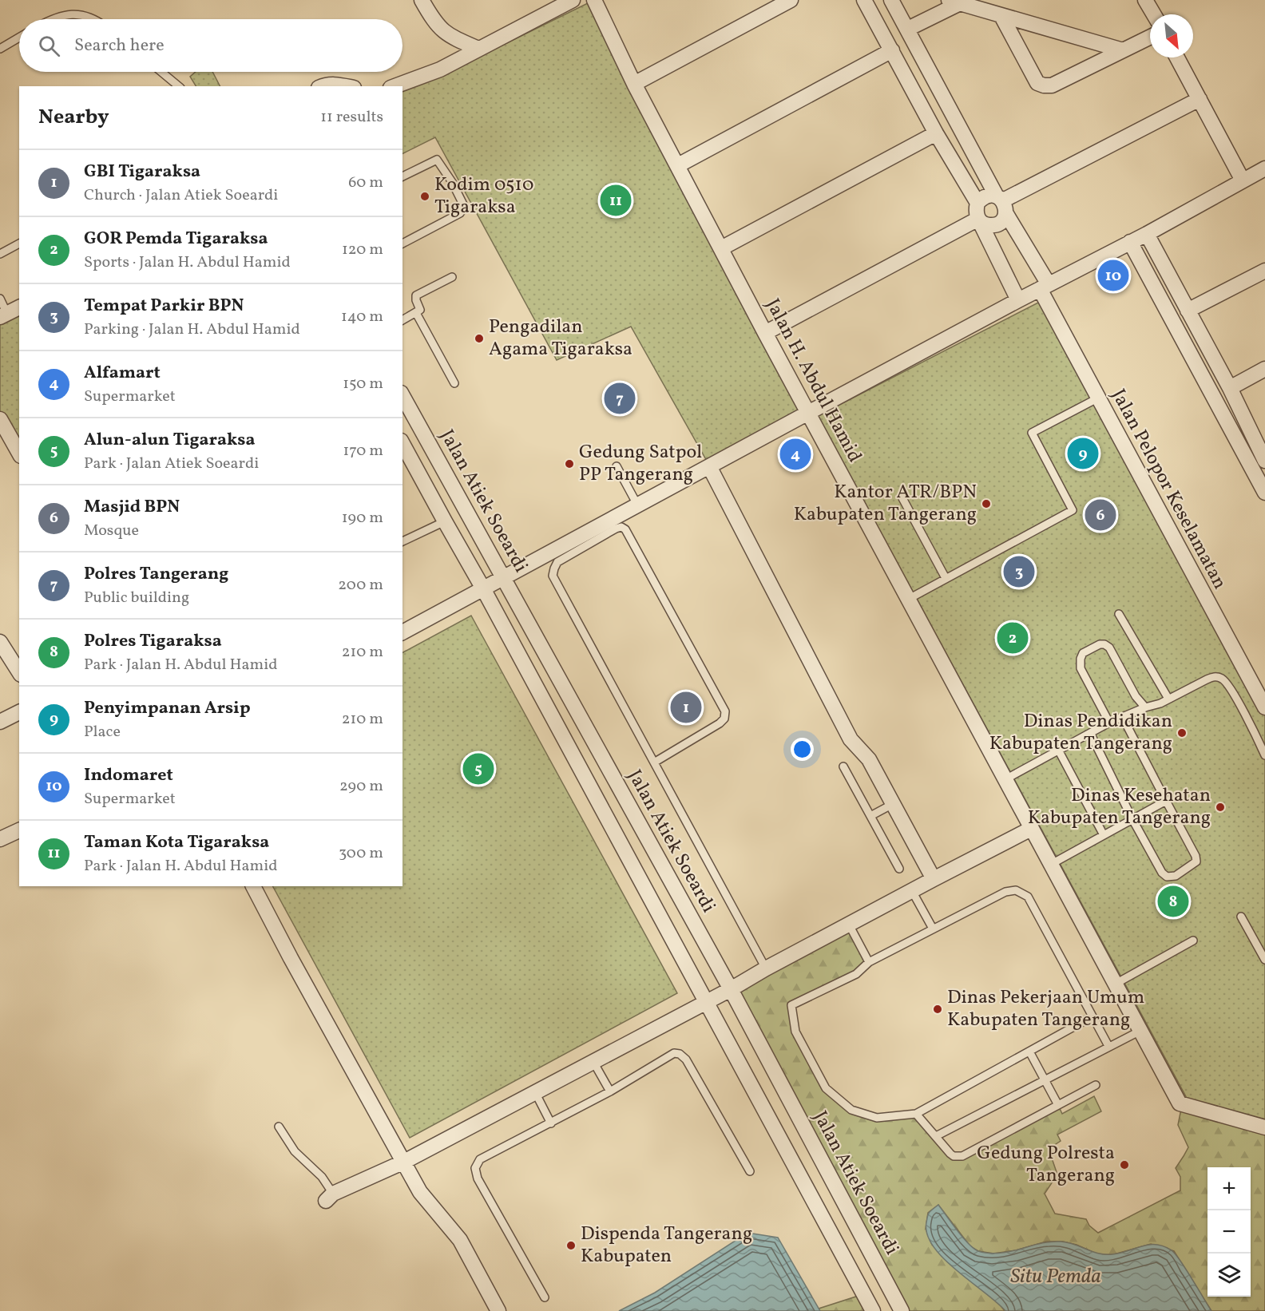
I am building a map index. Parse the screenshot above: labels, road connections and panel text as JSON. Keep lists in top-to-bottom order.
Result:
{
  "streets": {
    "street": ["Jalan H. Abdul Hamid", "Jalan Pelopor Keselamatan", "Jalan Atiek Soeardi"]
  },
  "water": ["Situ Pemda"],
  "places": [
    "Kodim 0510 Tigaraksa",
    "Pengadilan Agama Tigaraksa",
    "Gedung Satpol PP Tangerang",
    "Kantor ATR/BPN Kabupaten Tangerang",
    "Dinas Pendidikan Kabupaten Tangerang",
    "Dinas Kesehatan Kabupaten Tangerang",
    "Dinas Pekerjaan Umum Kabupaten Tangerang",
    "Gedung Polresta Tangerang",
    "Dispenda Tangerang Kabupaten"
  ],
  "north": "bottom right",
  "page": {
    "search": "Search here",
    "heading": ["Nearby", "11 results"],
    "list": [
      {
        "mark": "1",
        "name": "GBI Tigaraksa",
        "note": "Church · Jalan Atiek Soeardi",
        "value": "60 m"
      },
      {
        "mark": "2",
        "name": "GOR Pemda Tigaraksa",
        "note": "Sports · Jalan H. Abdul Hamid",
        "value": "120 m"
      },
      {
        "mark": "3",
        "name": "Tempat Parkir BPN",
        "note": "Parking · Jalan H. Abdul Hamid",
        "value": "140 m"
      },
      {
        "mark": "4",
        "name": "Alfamart",
        "note": "Supermarket",
        "value": "150 m"
      },
      {
        "mark": "5",
        "name": "Alun-alun Tigaraksa",
        "note": "Park · Jalan Atiek Soeardi",
        "value": "170 m"
      },
      {
        "mark": "6",
        "name": "Masjid BPN",
        "note": "Mosque",
        "value": "190 m"
      },
      {
        "mark": "7",
        "name": "Polres Tangerang",
        "note": "Public building",
        "value": "200 m"
      },
      {
        "mark": "8",
        "name": "Polres Tigaraksa",
        "note": "Park · Jalan H. Abdul Hamid",
        "value": "210 m"
      },
      {
        "mark": "9",
        "name": "Penyimpanan Arsip",
        "note": "Place",
        "value": "210 m"
      },
      {
        "mark": "10",
        "name": "Indomaret",
        "note": "Supermarket",
        "value": "290 m"
      },
      {
        "mark": "11",
        "name": "Taman Kota Tigaraksa",
        "note": "Park · Jalan H. Abdul Hamid",
        "value": "300 m"
      }
    ],
    "pins": [
      "11",
      "10",
      "7",
      "9",
      "4",
      "6",
      "3",
      "2",
      "1",
      "5",
      "8"
    ],
    "map_buttons": ["+", "−"]
  }
}
